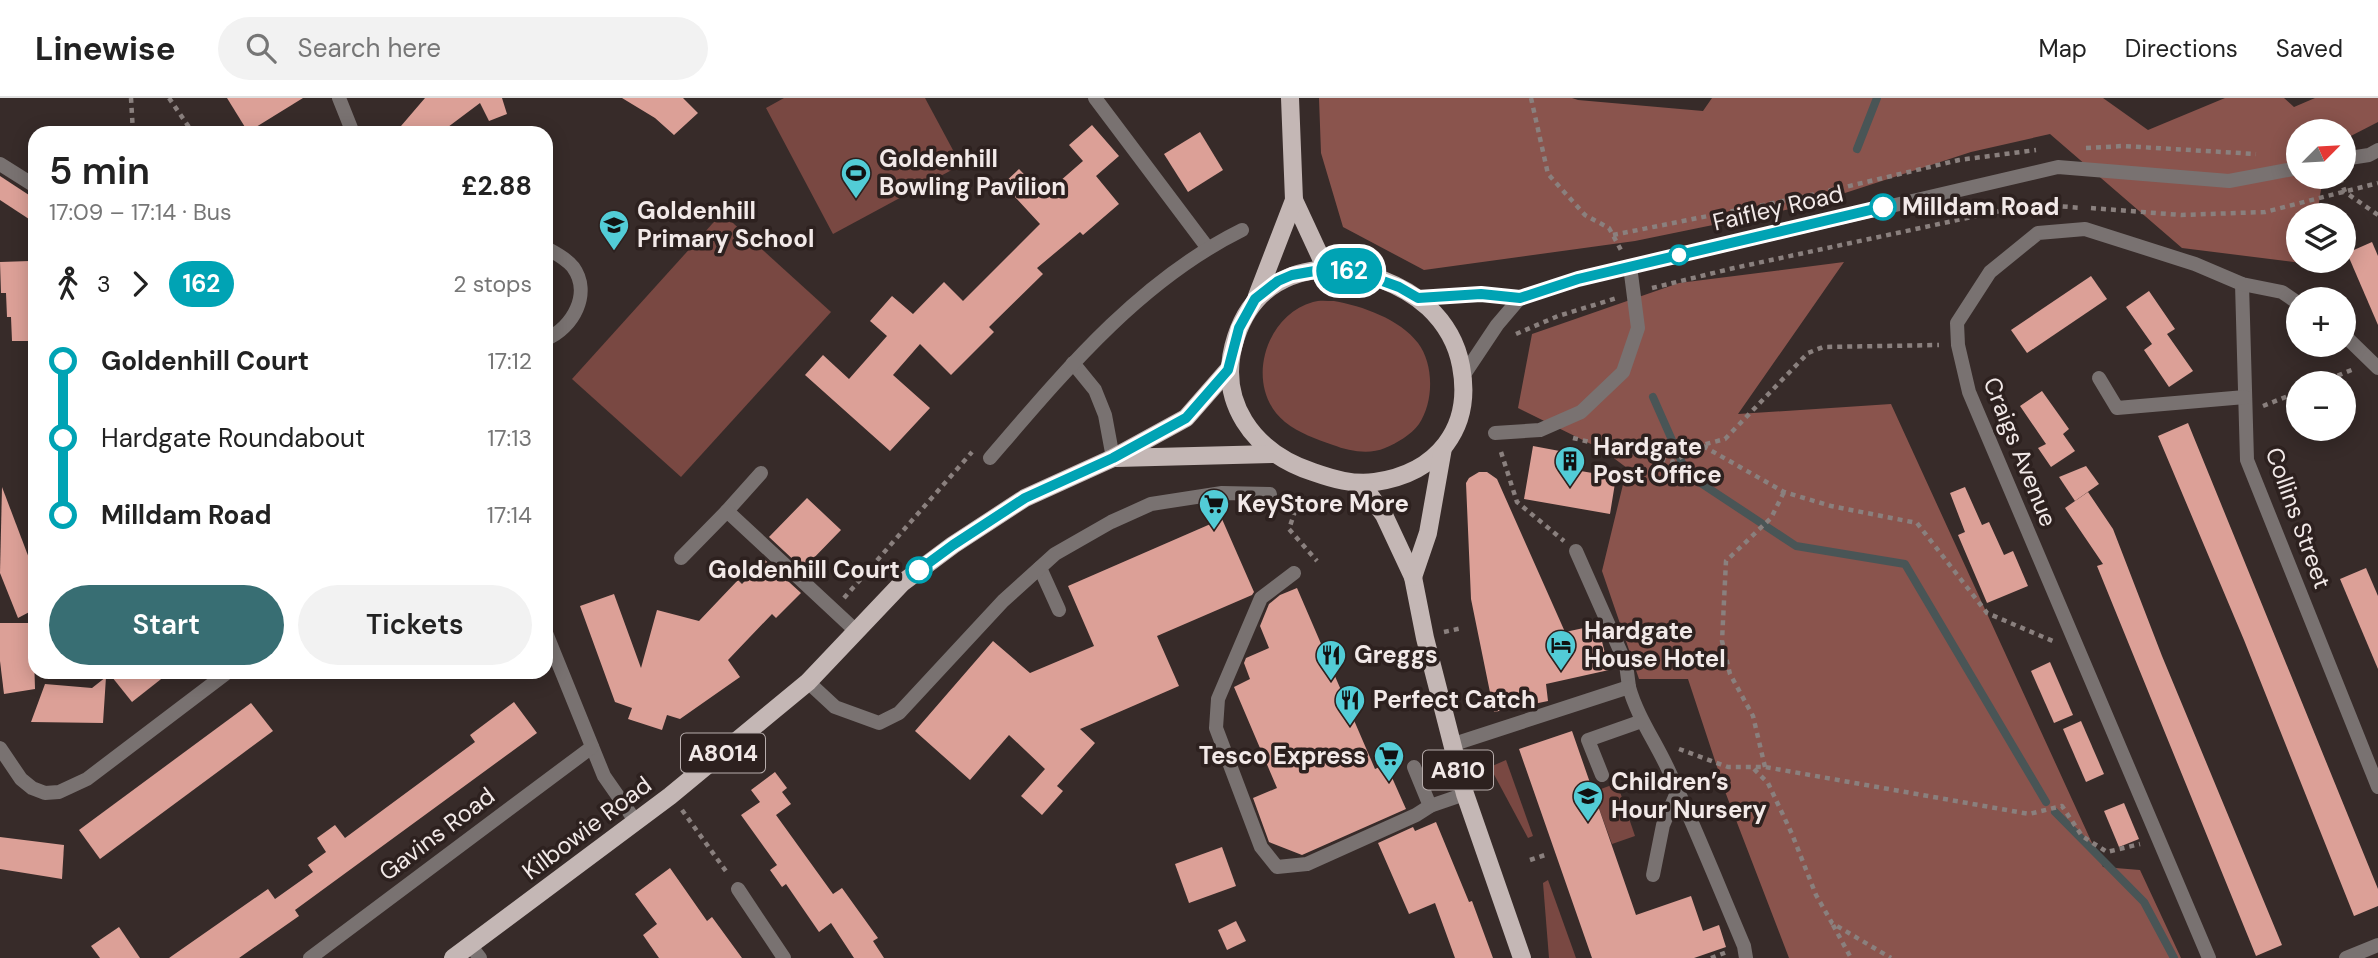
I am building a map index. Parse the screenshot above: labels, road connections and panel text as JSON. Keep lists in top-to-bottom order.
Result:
{
  "streets": {
    "main road": ["A8014", "A810", "Kilbowie Road"],
    "street": [
      "Faifley Road",
      "Craigs Avenue",
      "Collins Street",
      "Gavins Road"
    ]
  },
  "crossings": [
    ["Faifley Road", "A810"],
    ["Faifley Road", "Kilbowie Road"],
    ["Craigs Avenue", "Collins Street"],
    ["A810", "Kilbowie Road"]
  ],
  "places": {
    "sports": ["Goldenhill Bowling Pavilion"],
    "other": ["Milldam Road", "Goldenhill Court"],
    "school or university": ["Goldenhill Primary School", "Children’s Hour Nursery"],
    "building": ["Hardgate Post Office"],
    "supermarket": ["KeyStore More", "Tesco Express"],
    "hotel": ["Hardgate House Hotel"],
    "restaurant": ["Greggs", "Perfect Catch"]
  },
  "lines": ["bus line 162"],
  "north": "top right",
  "page": {
    "header": "Linewise",
    "search": "Search here",
    "nav": ["Map", "Directions", "Saved"],
    "on_map": "162",
    "map_buttons": ["+", "−"],
    "heading": ["5 min", "17:09 – 17:14 · Bus", "£2.88"],
    "legs": ["3", "162", "2 stops"],
    "list": [
      {
        "name": "Goldenhill Court",
        "value": "17:12"
      },
      {
        "name": "Hardgate Roundabout",
        "value": "17:13"
      },
      {
        "name": "Milldam Road",
        "value": "17:14"
      }
    ],
    "buttons": ["Start", "Tickets"]
  }
}
